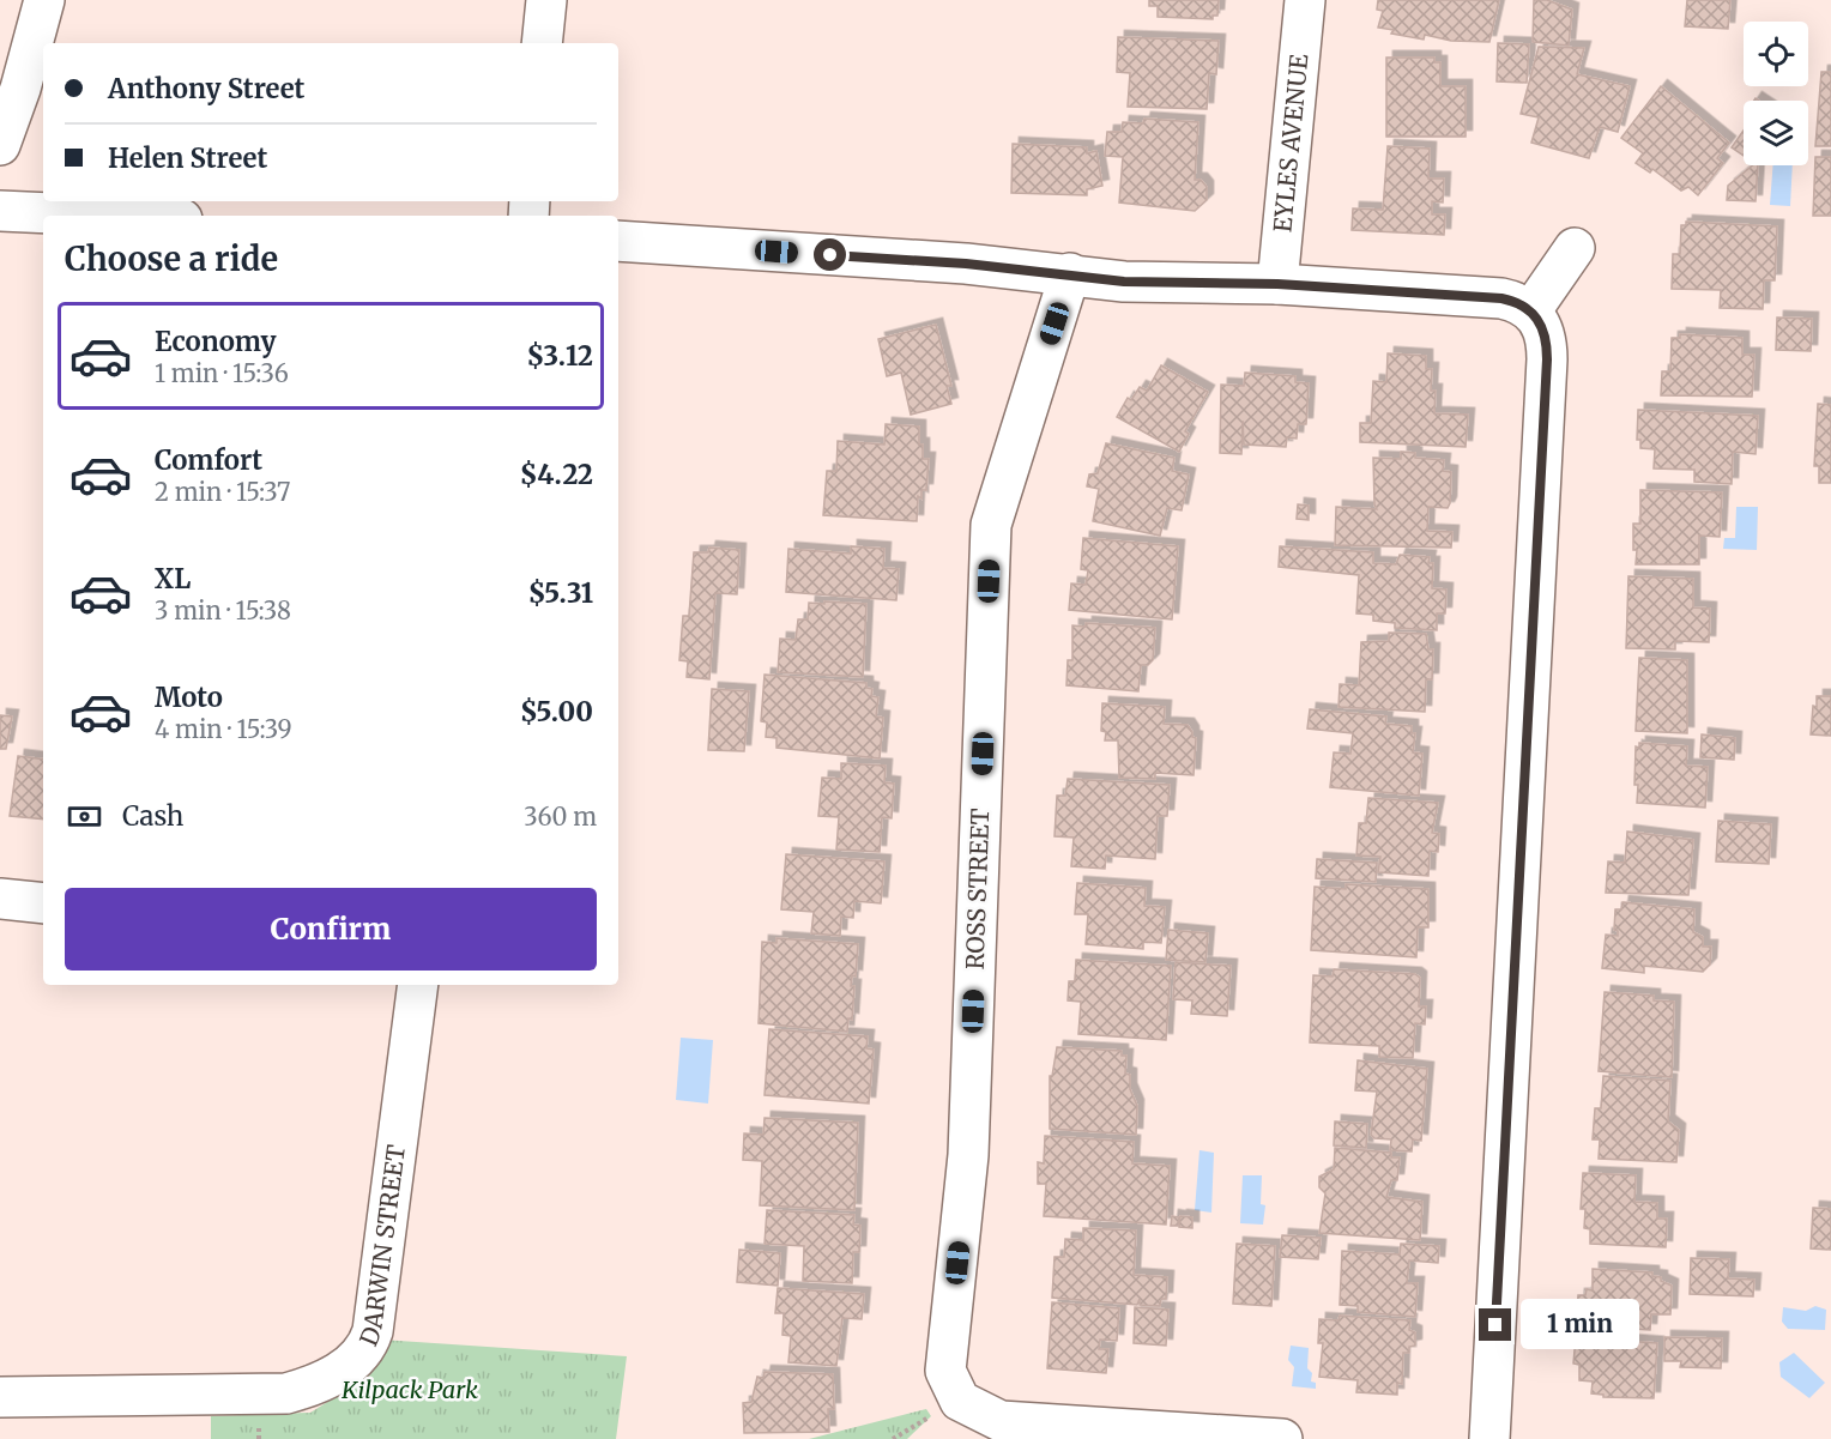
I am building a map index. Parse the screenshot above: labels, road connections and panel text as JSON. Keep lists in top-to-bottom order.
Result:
{
  "streets": {
    "street": ["EYLES AVENUE", "ROSS STREET", "DARWIN STREET"]
  },
  "parks": ["Kilpack Park"],
  "page": {
    "banner": ["Anthony Street", "Helen Street"],
    "heading": "Choose a ride",
    "list": [
      {
        "name": "Economy",
        "note": "1 min · 15:36",
        "value": "$3.12"
      },
      {
        "name": "Comfort",
        "note": "2 min · 15:37",
        "value": "$4.22"
      },
      {
        "name": "XL",
        "note": "3 min · 15:38",
        "value": "$5.31"
      },
      {
        "name": "Moto",
        "note": "4 min · 15:39",
        "value": "$5.00"
      }
    ],
    "pay": ["Cash", "360 m"],
    "buttons": "Confirm",
    "bubble": "1 min"
  }
}
